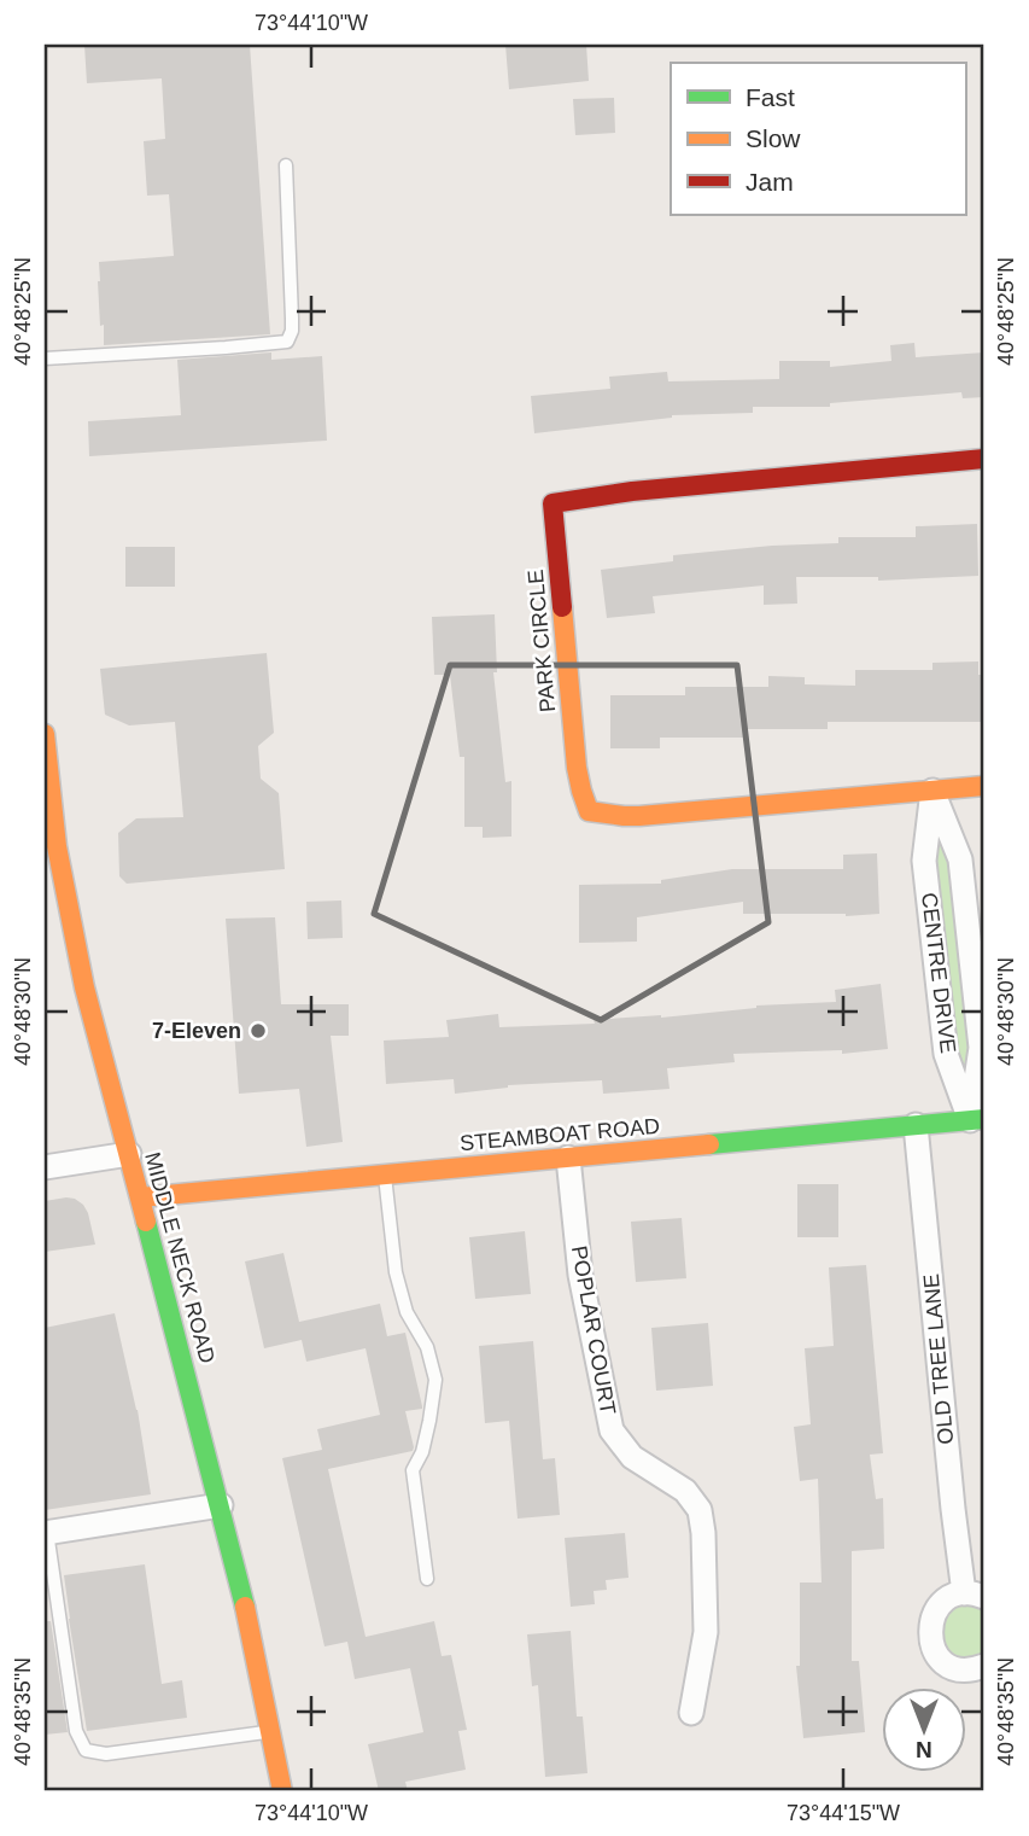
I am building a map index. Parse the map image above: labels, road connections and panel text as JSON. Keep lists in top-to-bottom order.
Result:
{
  "streets": {
    "street": [
      "PARK CIRCLE",
      "CENTRE DRIVE",
      "STEAMBOAT ROAD",
      "MIDDLE NECK ROAD",
      "POPLAR COURT",
      "OLD TREE LANE"
    ]
  },
  "crossings": [
    ["PARK CIRCLE", "CENTRE DRIVE"],
    ["CENTRE DRIVE", "STEAMBOAT ROAD"],
    ["STEAMBOAT ROAD", "MIDDLE NECK ROAD"],
    ["STEAMBOAT ROAD", "POPLAR COURT"],
    ["STEAMBOAT ROAD", "OLD TREE LANE"]
  ],
  "places": ["7-Eleven"],
  "legend": ["Fast", "Slow", "Jam"],
  "north": "bottom",
  "coordinates": [
    "73°44'10\"W",
    "40°48'25\"N",
    "40°48'30\"N",
    "40°48'35\"N",
    "73°44'15\"W"
  ]
}
